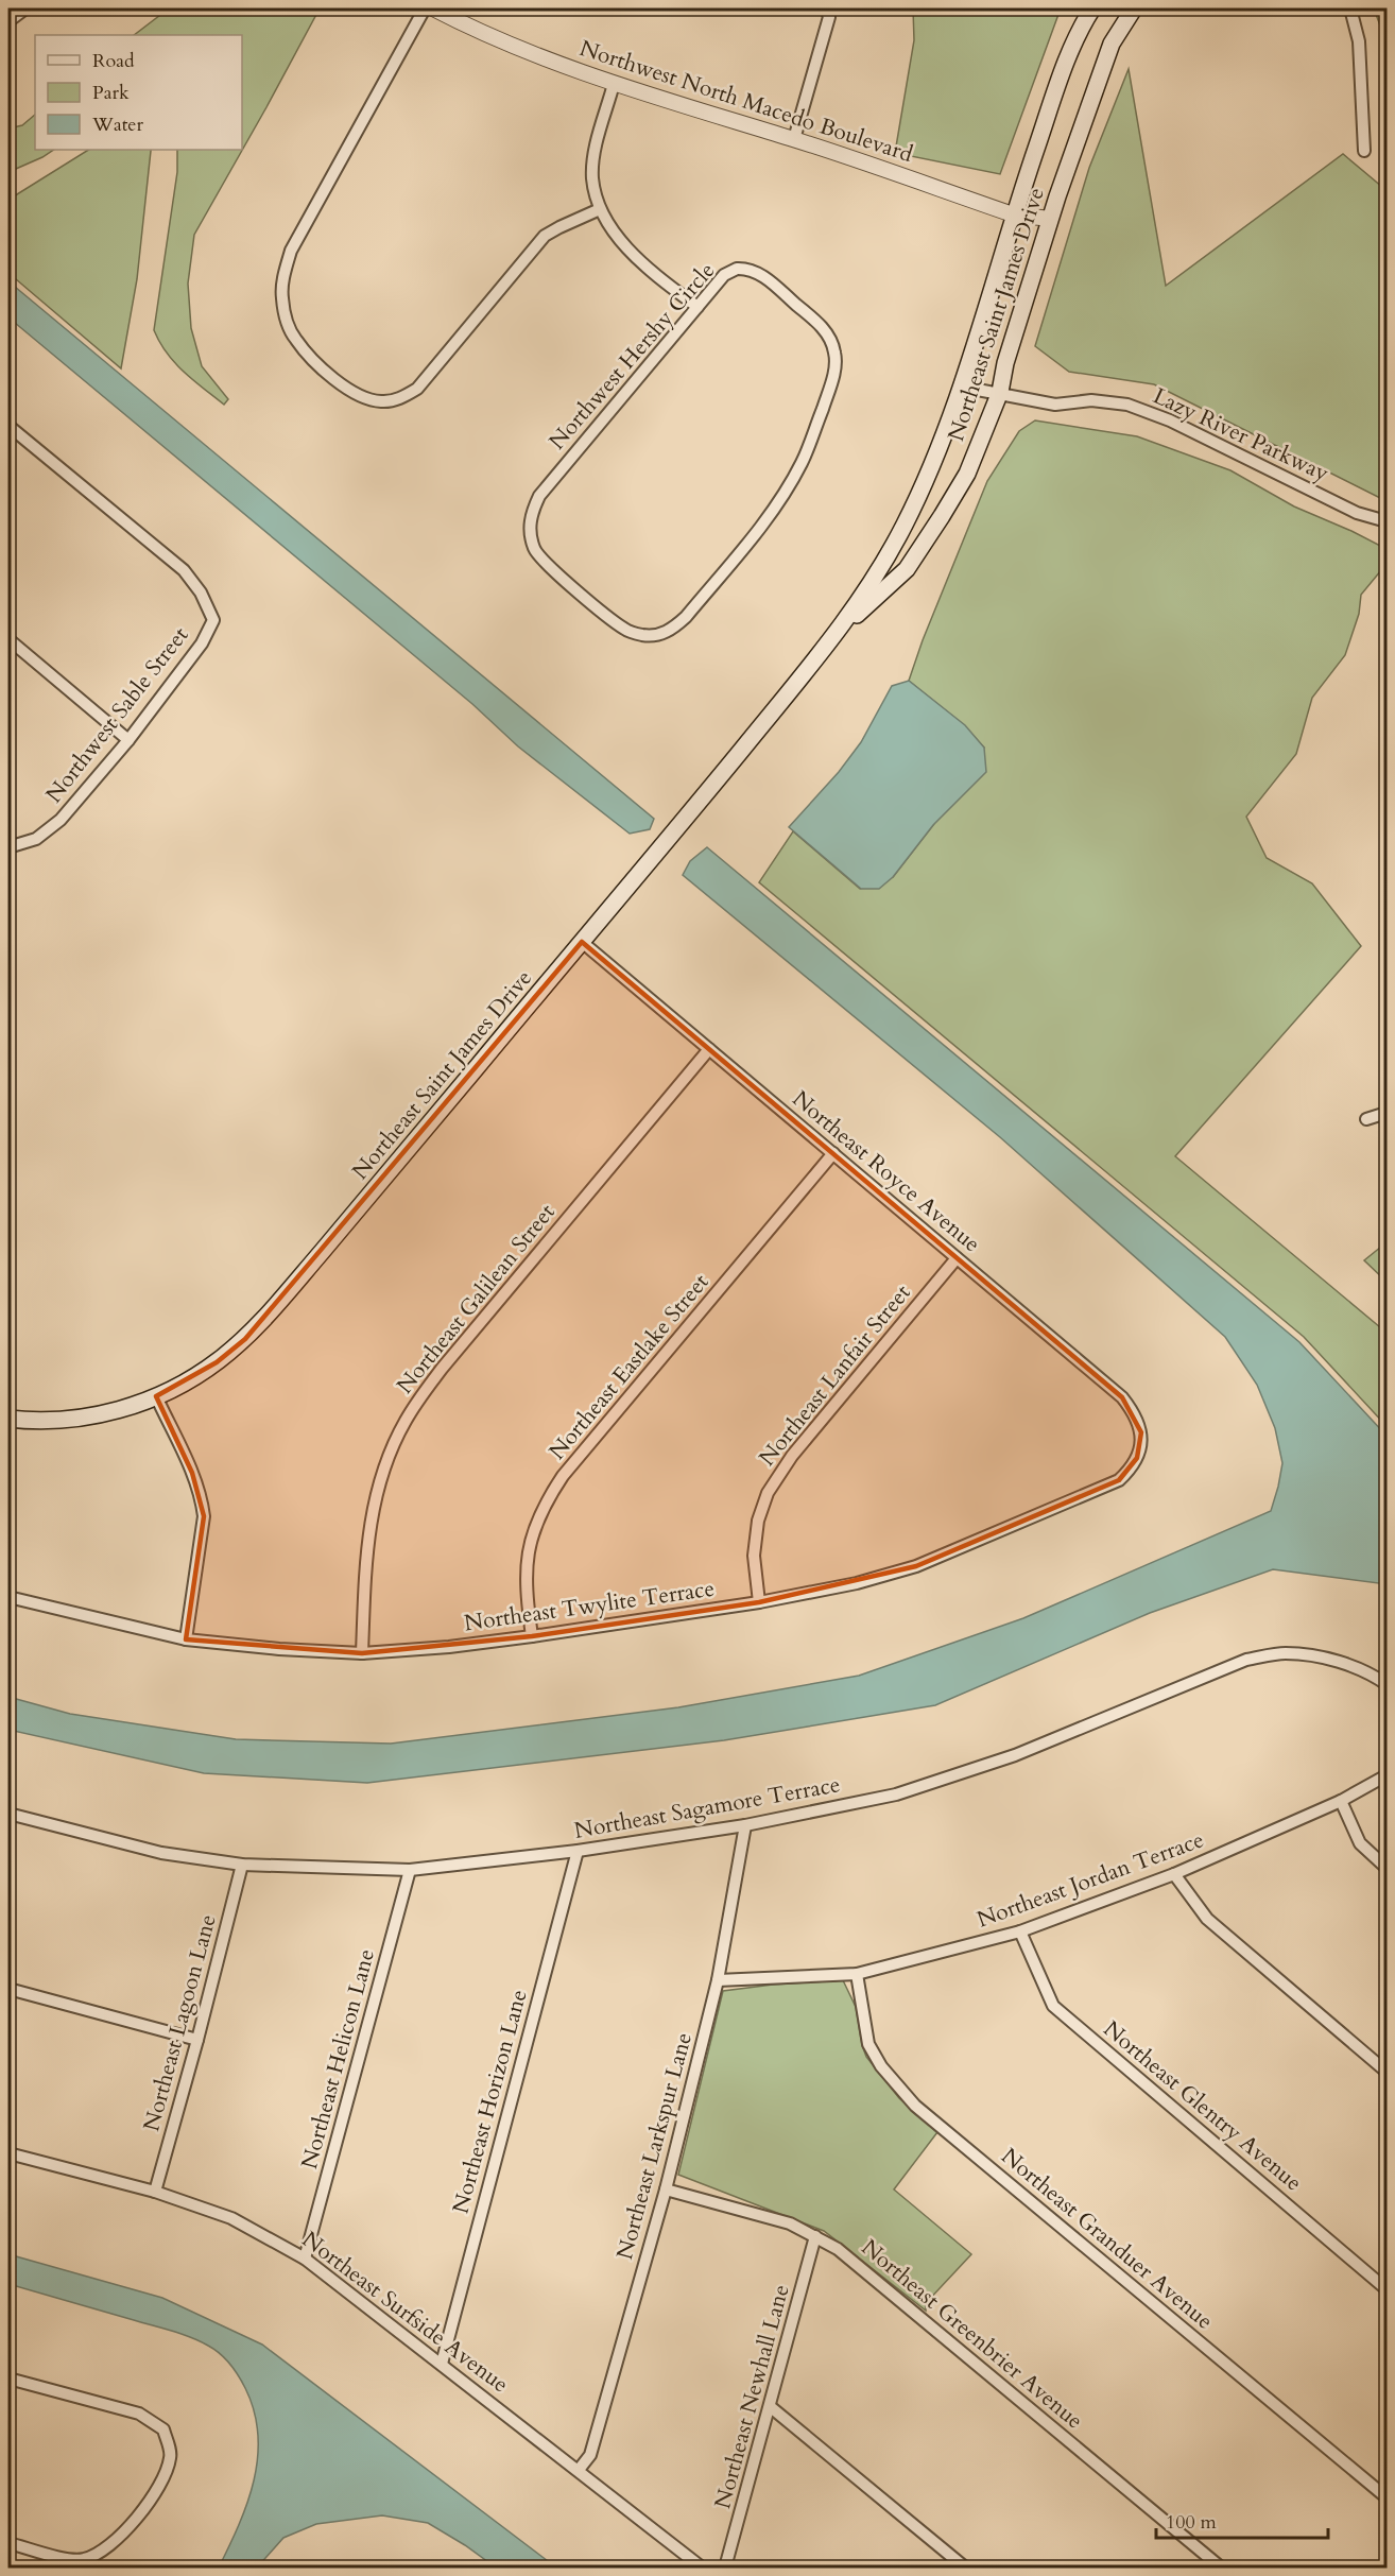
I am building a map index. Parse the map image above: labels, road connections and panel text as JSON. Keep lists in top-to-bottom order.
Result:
{
  "streets": {
    "main road": ["Northeast Saint James Drive"],
    "street": [
      "Northwest North Macedo Boulevard",
      "Northwest Hershy Circle",
      "Lazy River Parkway",
      "Northwest Sable Street",
      "Northeast Royce Avenue",
      "Northeast Galilean Street",
      "Northeast Eastlake Street",
      "Northeast Lanfair Street",
      "Northeast Twylite Terrace",
      "Northeast Sagamore Terrace",
      "Northeast Jordan Terrace",
      "Northeast Lagoon Lane",
      "Northeast Helicon Lane",
      "Northeast Horizon Lane",
      "Northeast Glentry Avenue",
      "Northeast Larkspur Lane",
      "Northeast Granduer Avenue",
      "Northeast Surfside Avenue",
      "Northeast Greenbrier Avenue",
      "Northeast Newhall Lane"
    ]
  },
  "crossings": [
    ["Northwest North Macedo Boulevard", "Northeast Saint James Drive"],
    ["Northeast Saint James Drive", "Lazy River Parkway"],
    ["Northeast Saint James Drive", "Northeast Royce Avenue"],
    ["Northeast Royce Avenue", "Northeast Galilean Street"],
    ["Northeast Royce Avenue", "Northeast Eastlake Street"],
    ["Northeast Royce Avenue", "Northeast Lanfair Street"],
    ["Northeast Royce Avenue", "Northeast Twylite Terrace"],
    ["Northeast Galilean Street", "Northeast Twylite Terrace"],
    ["Northeast Eastlake Street", "Northeast Twylite Terrace"],
    ["Northeast Lanfair Street", "Northeast Twylite Terrace"],
    ["Northeast Sagamore Terrace", "Northeast Lagoon Lane"],
    ["Northeast Sagamore Terrace", "Northeast Helicon Lane"],
    ["Northeast Sagamore Terrace", "Northeast Horizon Lane"],
    ["Northeast Sagamore Terrace", "Northeast Larkspur Lane"],
    ["Northeast Jordan Terrace", "Northeast Glentry Avenue"],
    ["Northeast Jordan Terrace", "Northeast Larkspur Lane"],
    ["Northeast Jordan Terrace", "Northeast Granduer Avenue"],
    ["Northeast Lagoon Lane", "Northeast Surfside Avenue"],
    ["Northeast Helicon Lane", "Northeast Surfside Avenue"],
    ["Northeast Horizon Lane", "Northeast Surfside Avenue"],
    ["Northeast Larkspur Lane", "Northeast Surfside Avenue"],
    ["Northeast Larkspur Lane", "Northeast Greenbrier Avenue"],
    ["Northeast Greenbrier Avenue", "Northeast Newhall Lane"]
  ],
  "legend": ["Road", "Park", "Water"],
  "scale_bar": "100 m"
}
